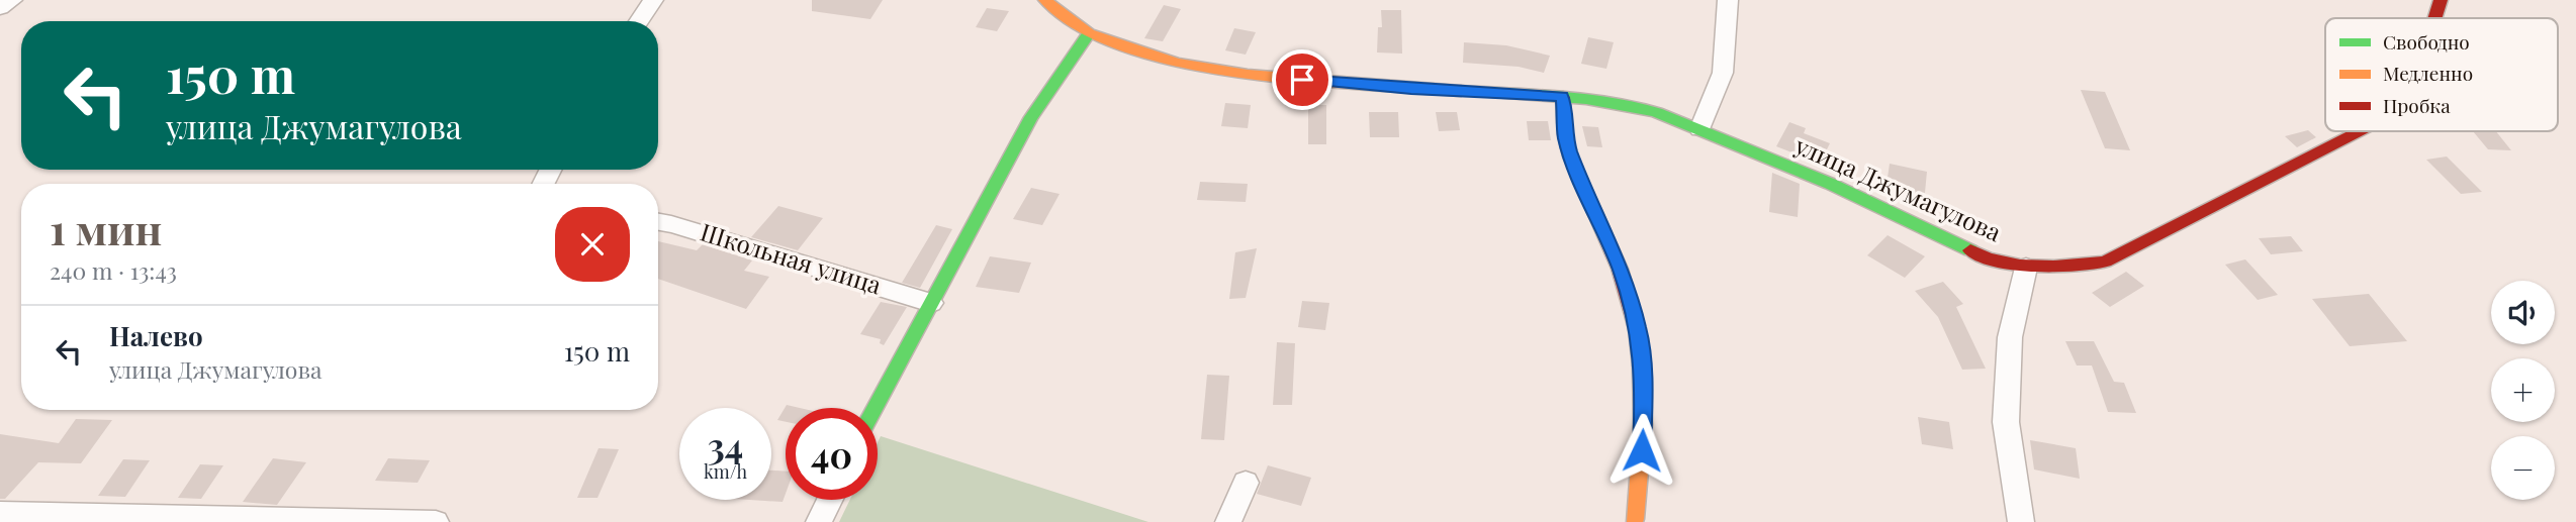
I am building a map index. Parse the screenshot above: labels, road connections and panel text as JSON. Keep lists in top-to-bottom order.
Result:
{
  "streets": {
    "street": ["улица Джумагулова", "Школьная улица"]
  },
  "legend": ["Свободно", "Медленно", "Пробка"],
  "page": {
    "turn": ["150 m", "улица Джумагулова"],
    "heading": ["1 мин", "240 m · 13:43"],
    "map_buttons": ["+", "−"],
    "list": [
      {
        "name": "Налево",
        "note": "улица Джумагулова",
        "value": "150 m"
      }
    ],
    "speed": "34 km/h",
    "limit": "40"
  }
}
